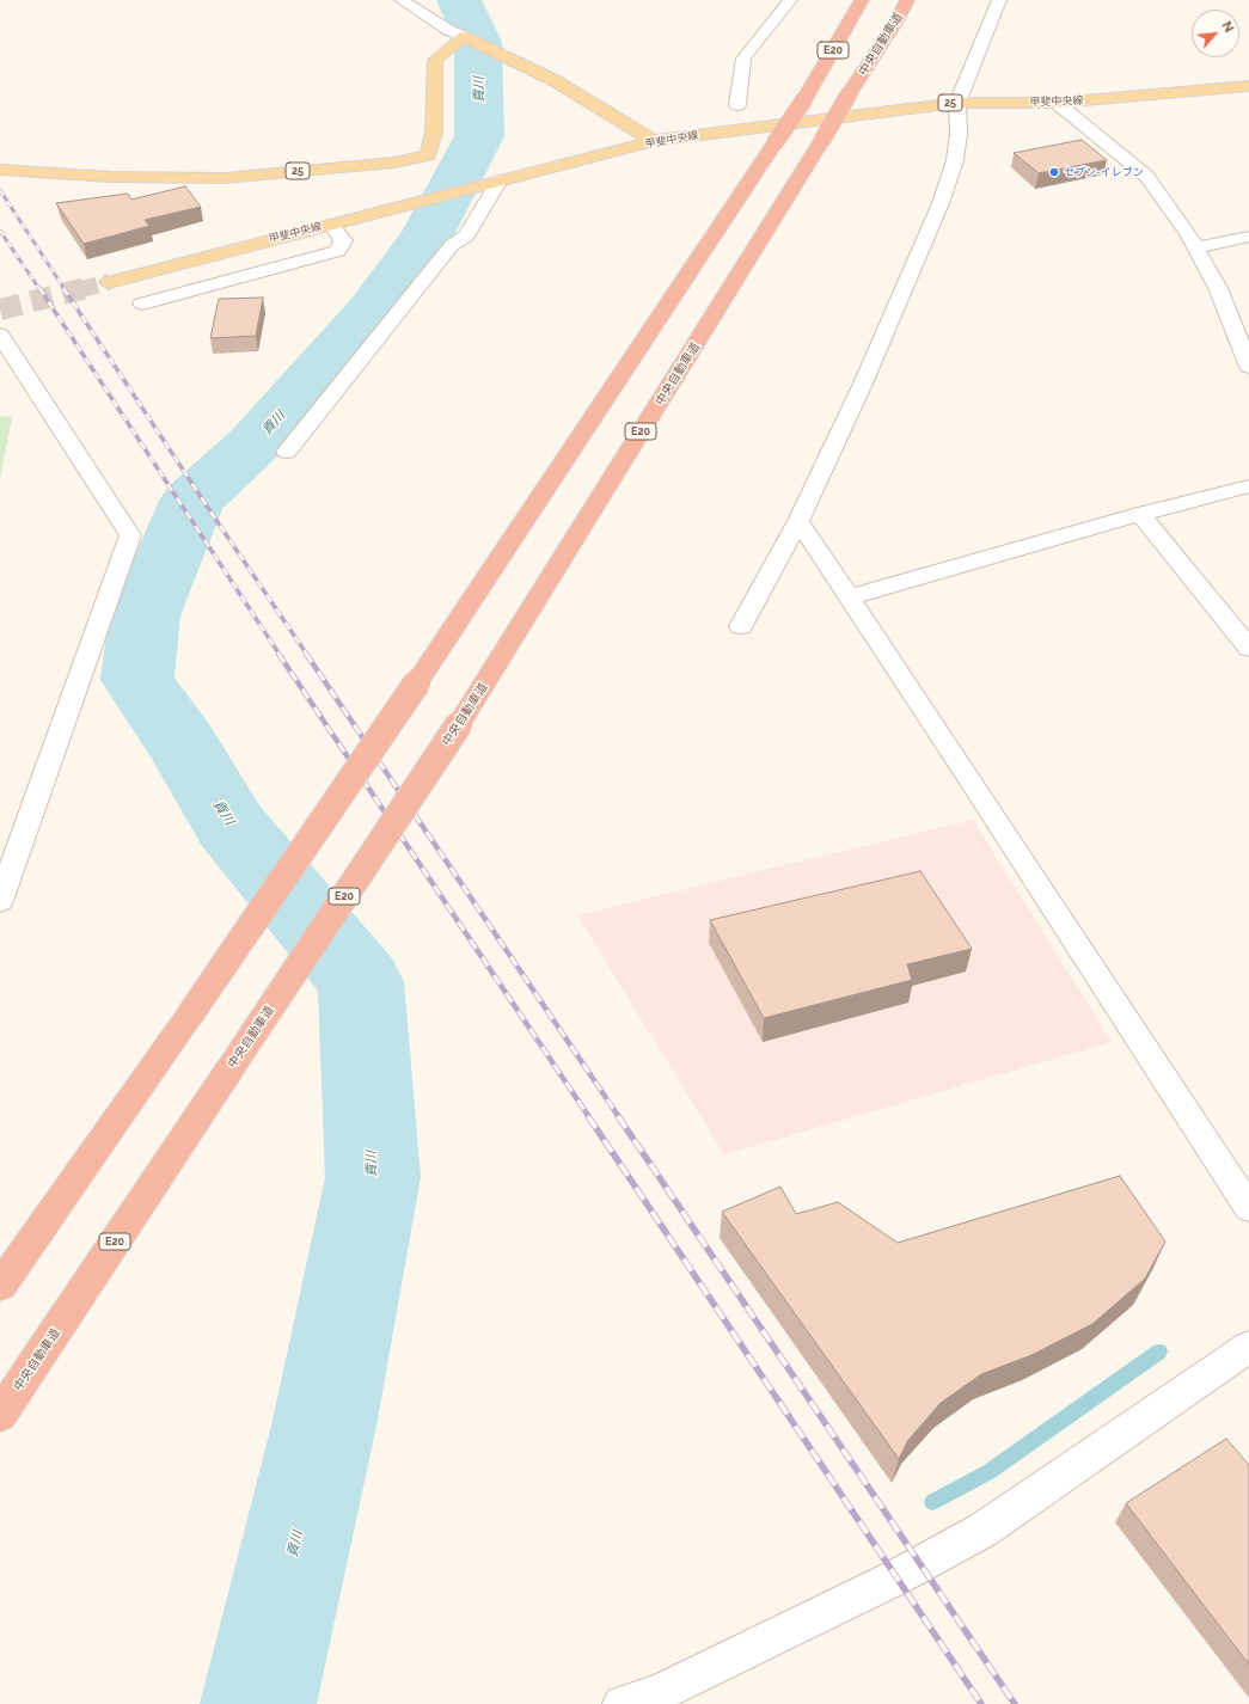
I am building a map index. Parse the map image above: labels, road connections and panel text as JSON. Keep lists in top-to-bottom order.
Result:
{
  "streets": {
    "highway": ["中央自動車道", "E20"],
    "main road": ["甲斐中央線", "25"]
  },
  "water": ["貢川"],
  "places": ["セブン-イレブン"],
  "north": "top right"
}
